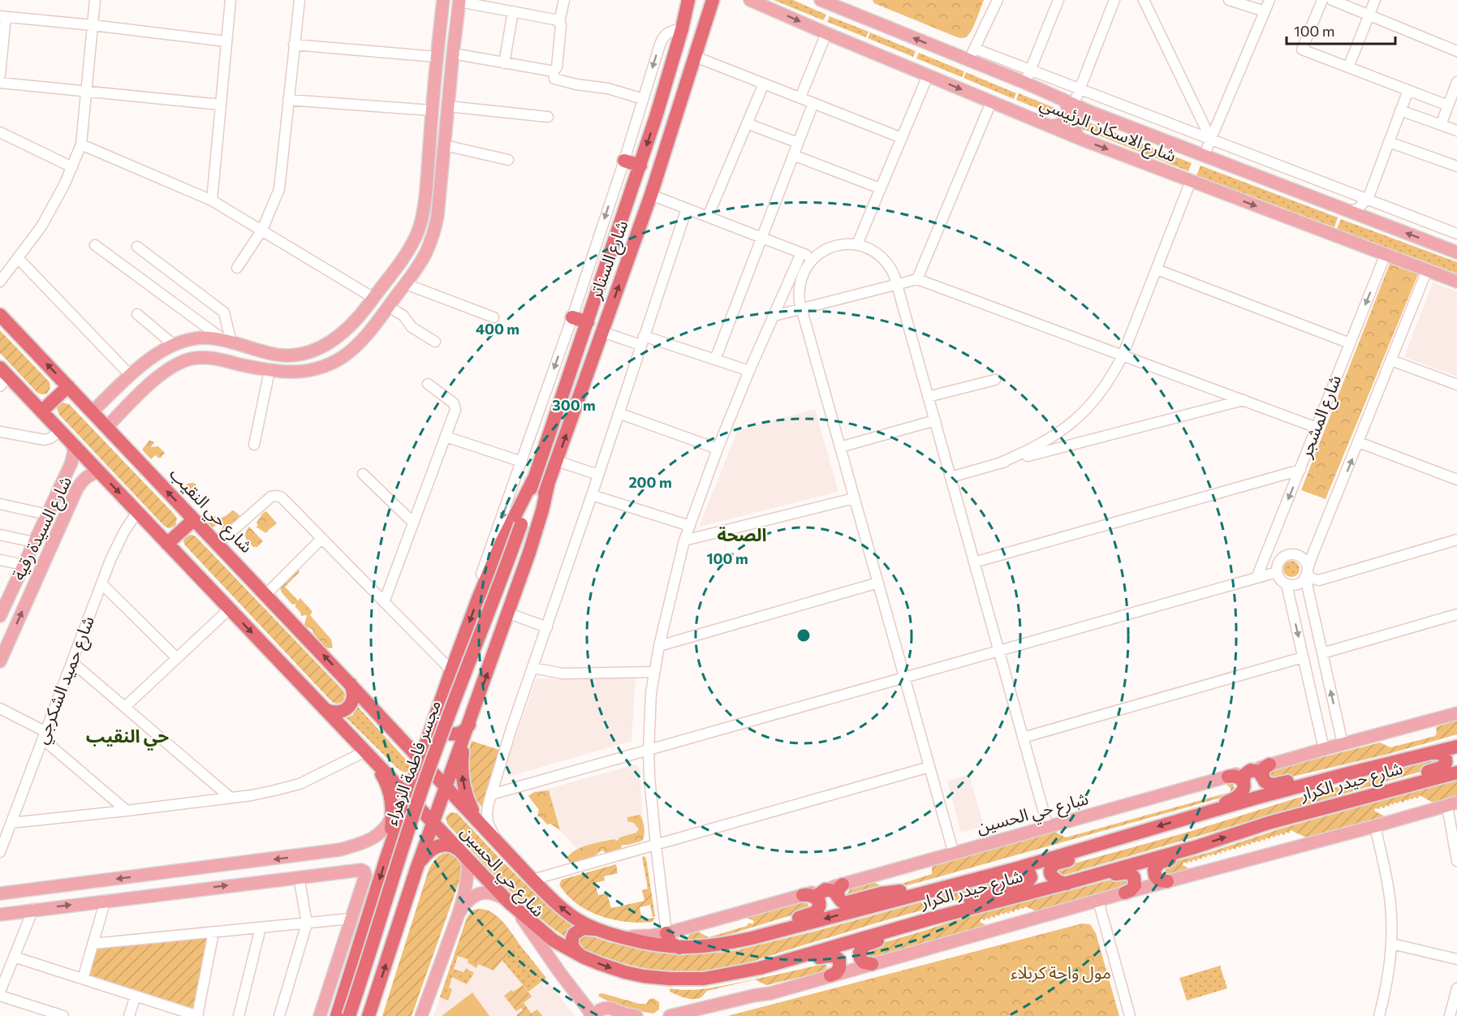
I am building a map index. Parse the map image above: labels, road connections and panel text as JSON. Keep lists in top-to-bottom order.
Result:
{
  "streets": {
    "highway": [
      "شارع السناتر",
      "شارع حي النقيب",
      "مجسر فاطمة الزهراء",
      "شارع حيدر الكرار",
      "شارع حي الحسين"
    ],
    "main road": ["شارع الاسكان الرئيسي", "شارع السيدة رقية"],
    "street": ["شارع المشجر", "شارع حميد الشكرجي"]
  },
  "crossings": [
    ["شارع الاسكان الرئيسي", "شارع المشجر"],
    ["شارع السناتر", "مجسر فاطمة الزهراء"],
    ["شارع حي النقيب", "شارع حي الحسين"],
    ["شارع حيدر الكرار", "شارع حي الحسين"]
  ],
  "districts": ["الصحة", "حي النقيب"],
  "parks": ["مول واحة كربلاء"],
  "scale_bar": "100 m",
  "rings": [
    "400 m",
    "300 m",
    "200 m",
    "100 m"
  ]
}
